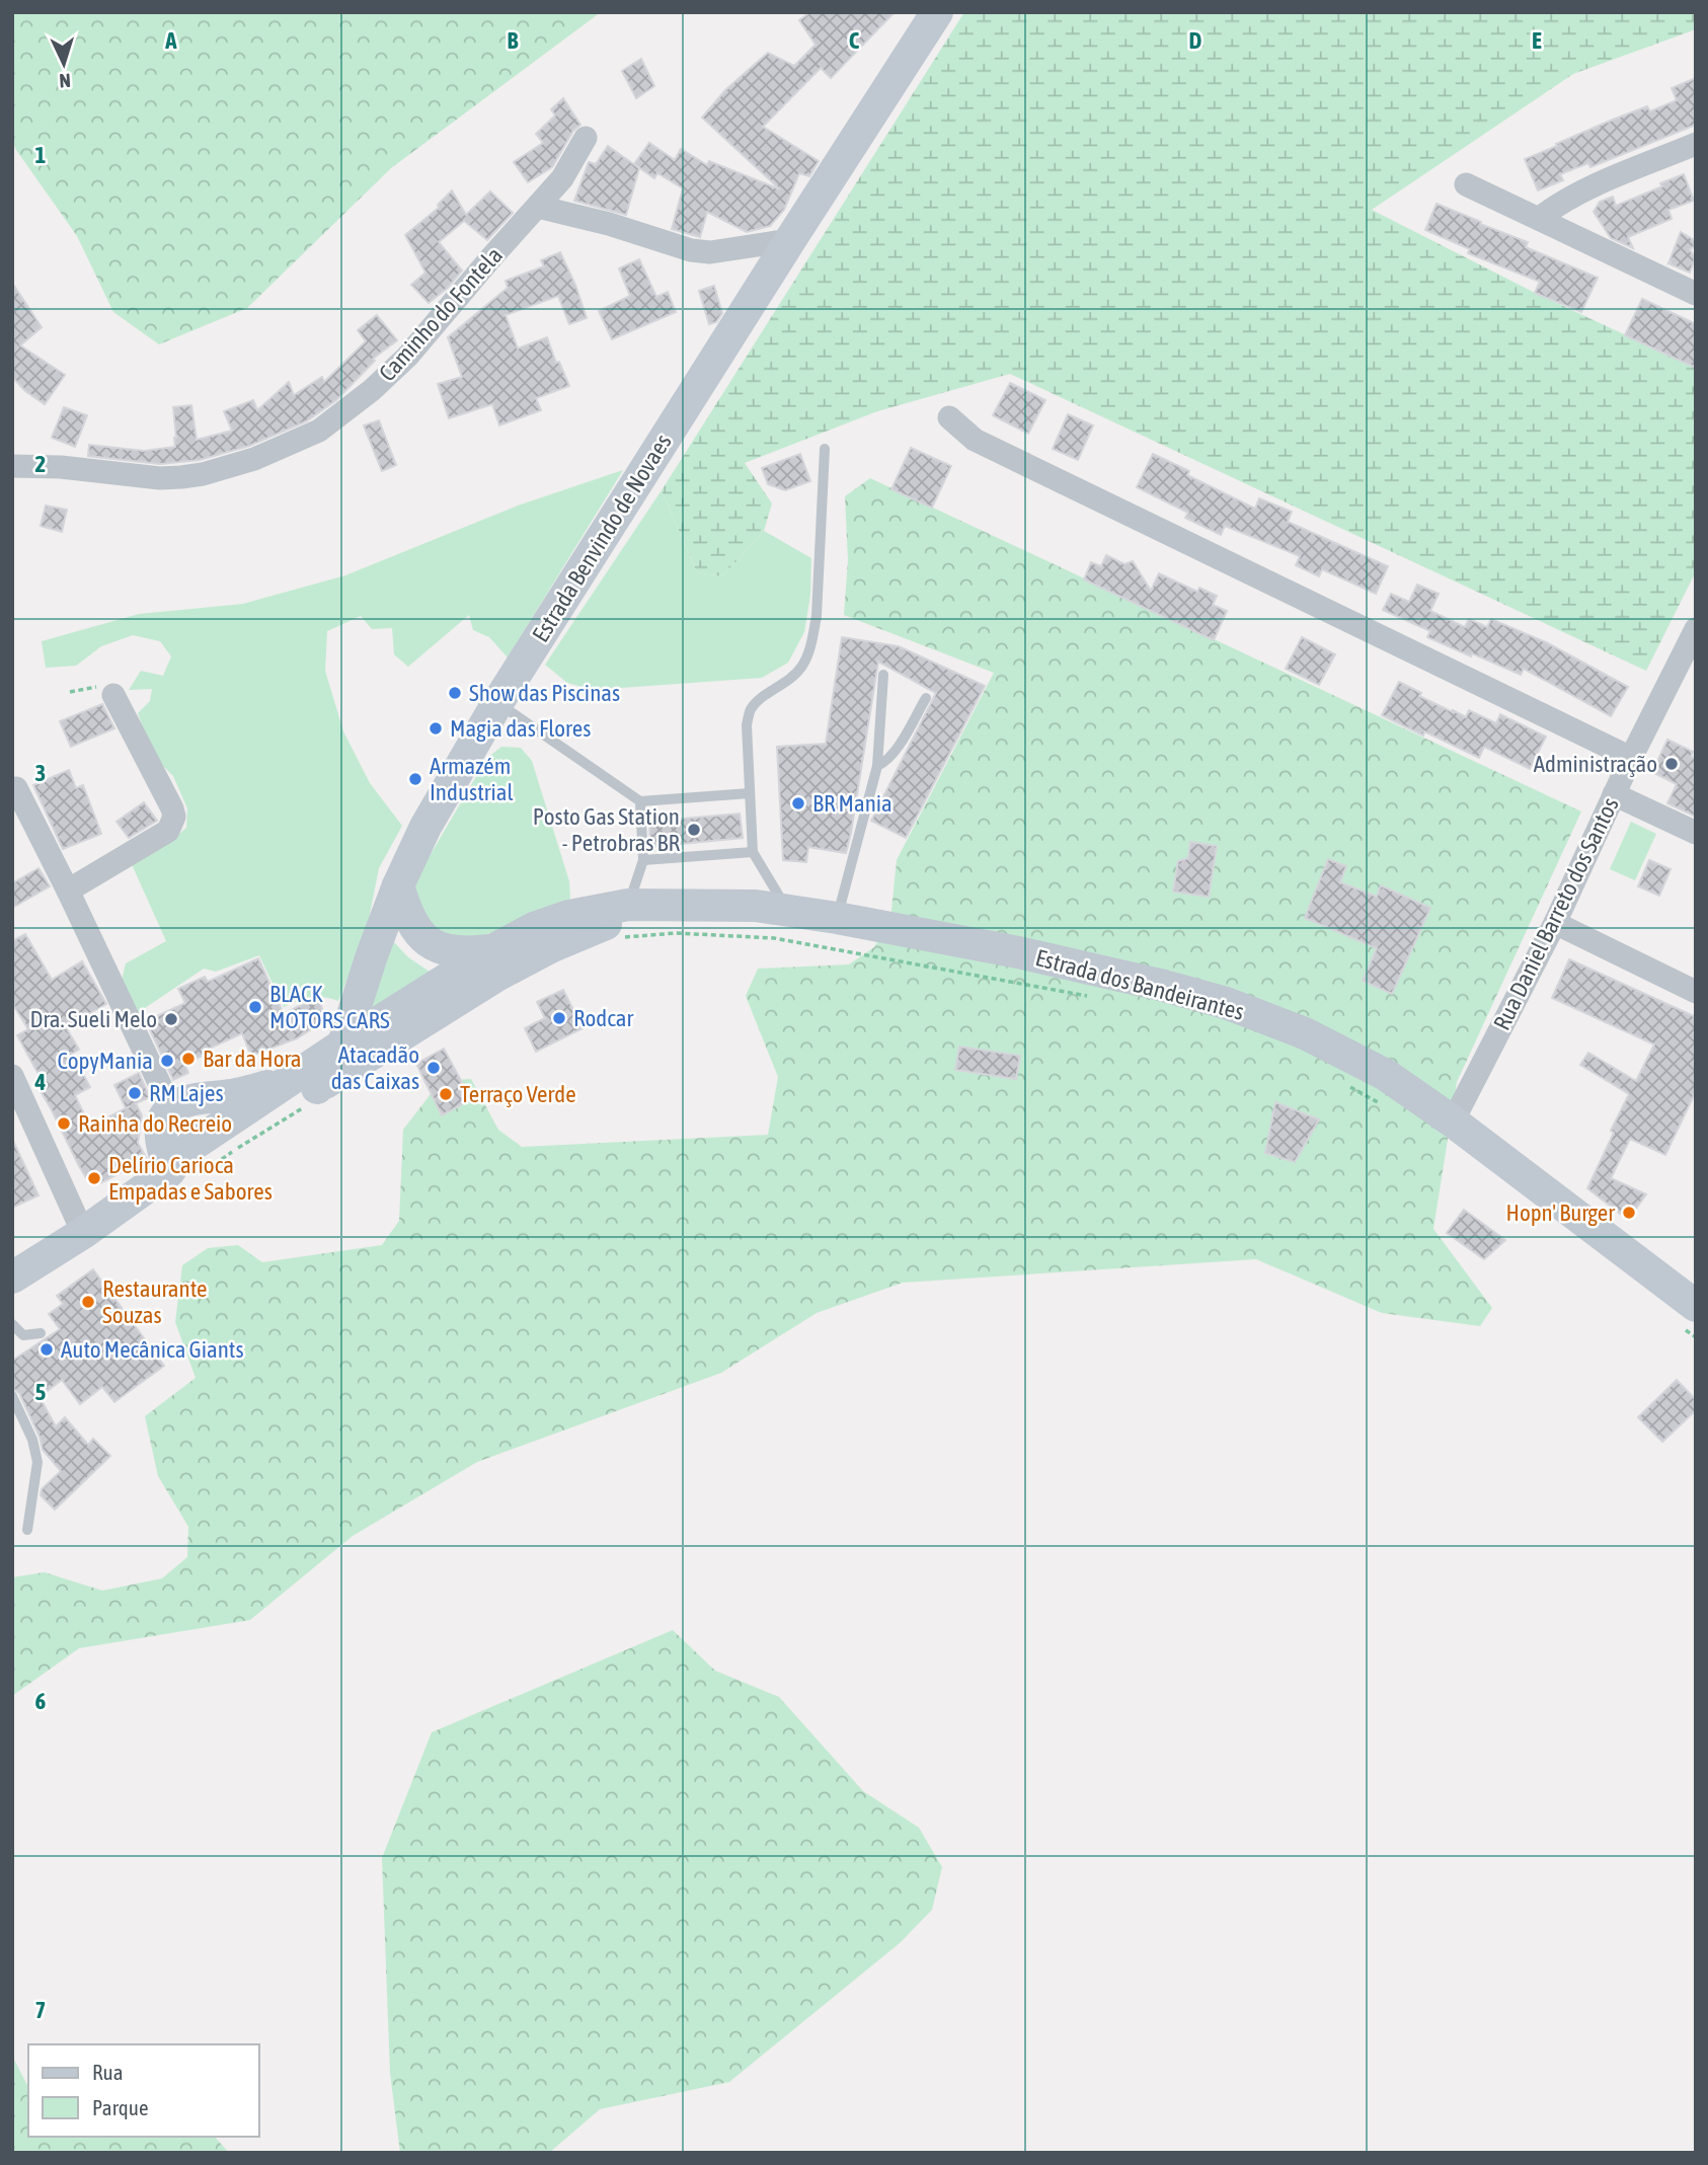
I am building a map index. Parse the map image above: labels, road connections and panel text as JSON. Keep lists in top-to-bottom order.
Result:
{
  "streets": {
    "main road": ["Estrada Benvindo de Novaes", "Estrada dos Bandeirantes"],
    "street": ["Caminho do Fontela", "Rua Daniel Barreto dos Santos"]
  },
  "crossings": [
    ["Estrada Benvindo de Novaes", "Estrada dos Bandeirantes"],
    ["Rua Daniel Barreto dos Santos", "Estrada dos Bandeirantes"]
  ],
  "places": [
    "Show das Piscinas",
    "Magia das Flores",
    "Administração",
    "Armazém Industrial",
    "BR Mania",
    "Posto Gas Station - Petrobras BR",
    "BLACK MOTORS CARS",
    "Rodcar",
    "Dra. Sueli Melo",
    "Bar da Hora",
    "CopyMania",
    "Atacadão das Caixas",
    "RM Lajes",
    "Terraço Verde",
    "Rainha do Recreio",
    "Delírio Carioca Empadas e Sabores",
    "Hopn' Burger",
    "Restaurante Souzas",
    "Auto Mecânica Giants"
  ],
  "legend": ["Rua", "Parque"],
  "north": "bottom",
  "grid": {
    "columns": [
      "A",
      "B",
      "C",
      "D",
      "E"
    ],
    "rows": [
      "1",
      "2",
      "3",
      "4",
      "5",
      "6",
      "7"
    ]
  }
}
